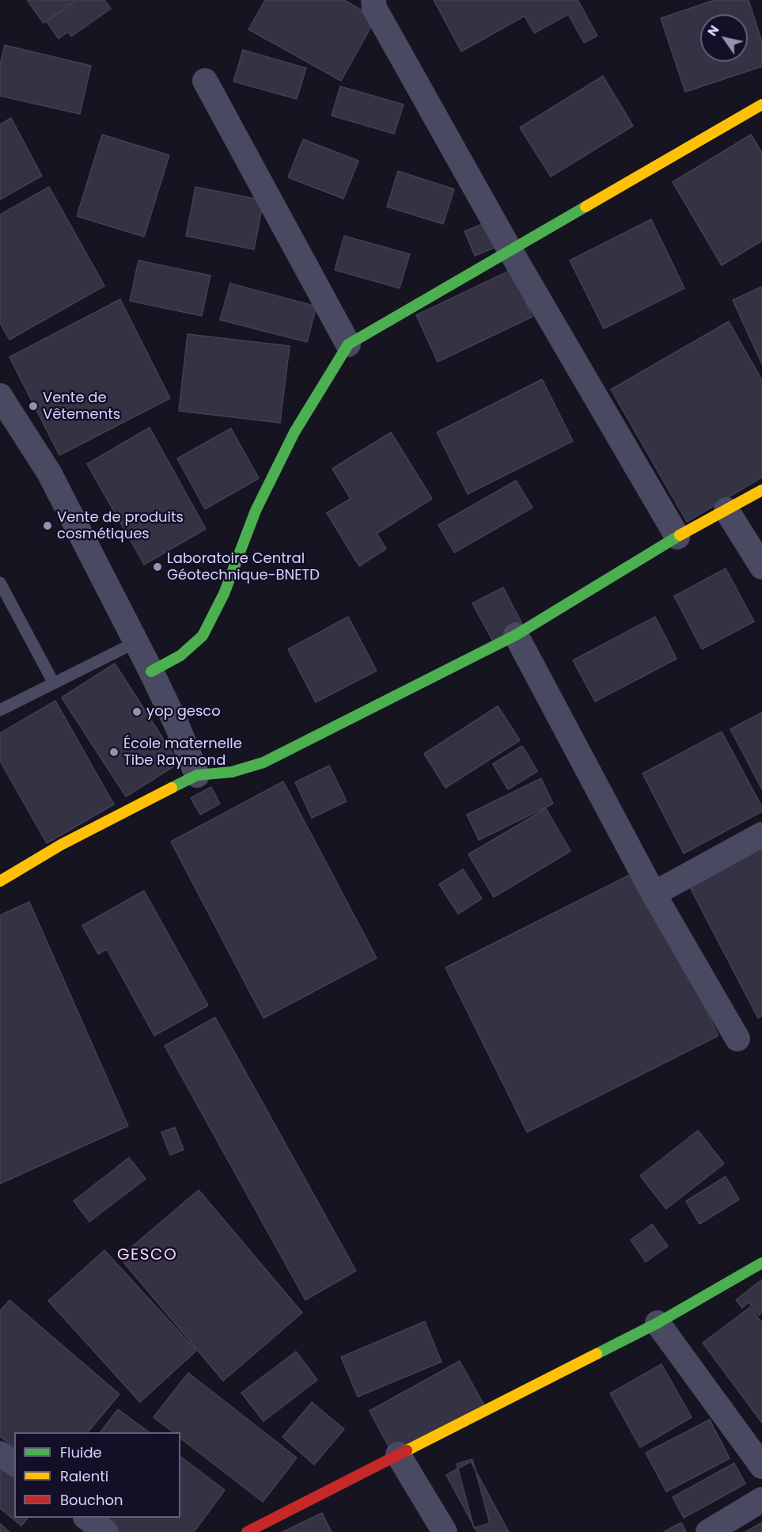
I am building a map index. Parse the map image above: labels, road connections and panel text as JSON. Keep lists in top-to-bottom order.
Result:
{
  "districts": ["GESCO"],
  "places": [
    "Vente de Vêtements",
    "Vente de produits cosmétiques",
    "Laboratoire Central Géotechnique-BNETD",
    "yop gesco",
    "École maternelle Tibe Raymond"
  ],
  "legend": ["Fluide", "Ralenti", "Bouchon"],
  "north": "top left"
}
